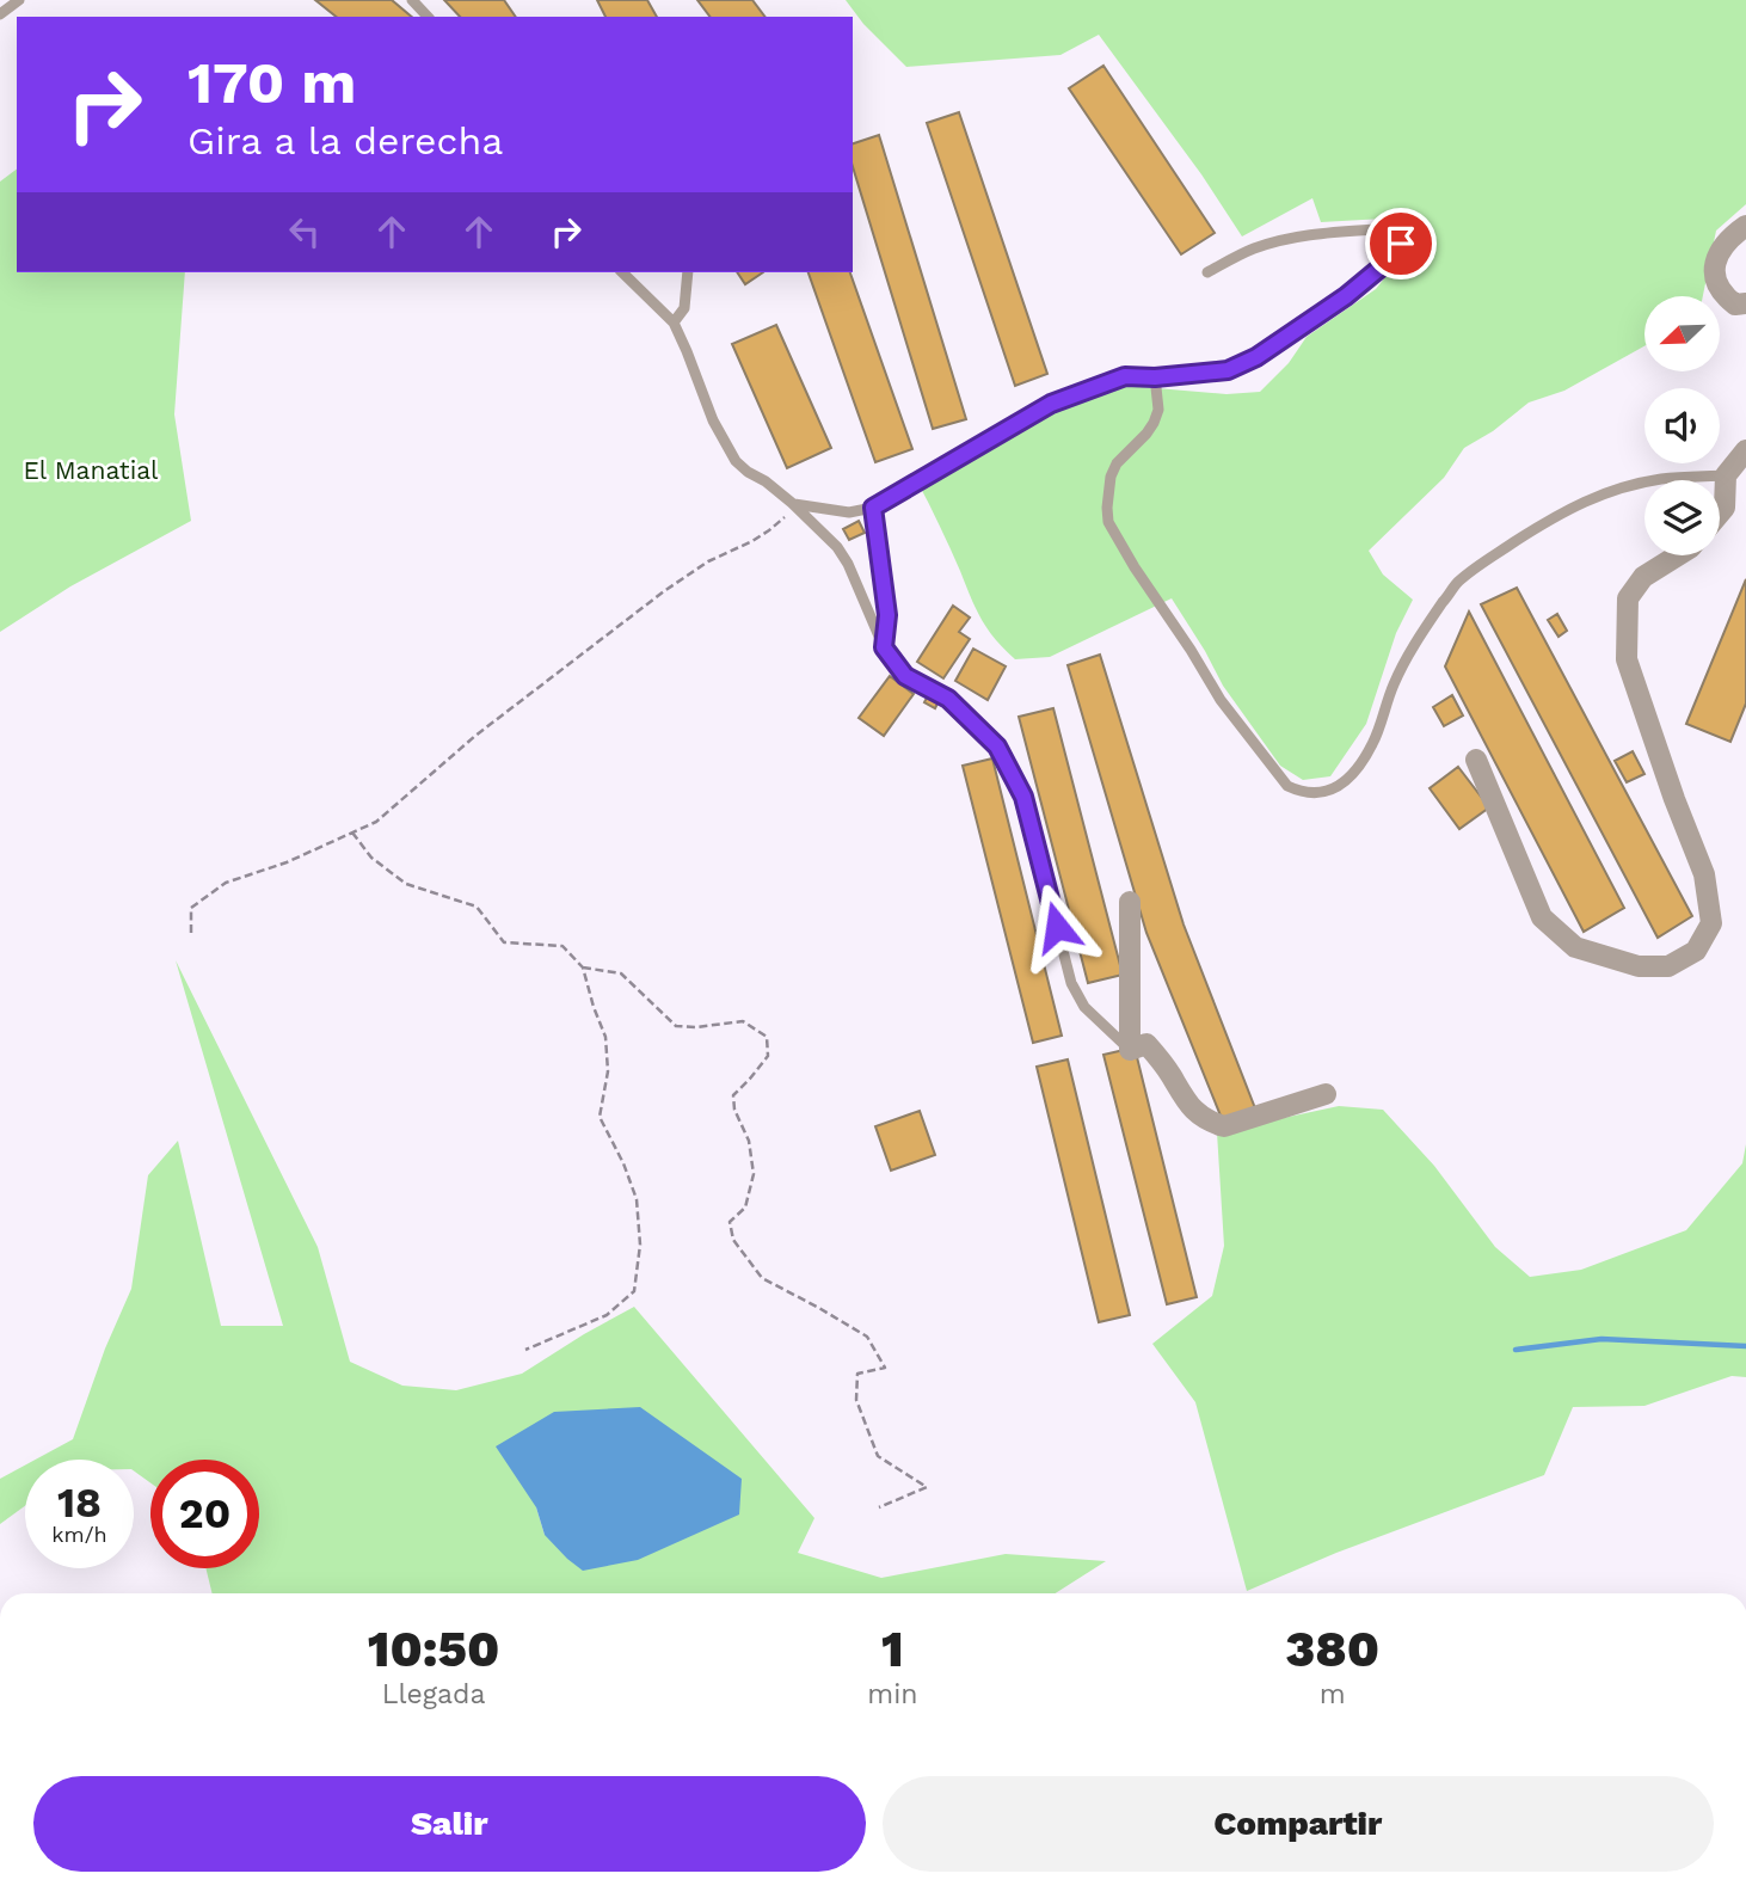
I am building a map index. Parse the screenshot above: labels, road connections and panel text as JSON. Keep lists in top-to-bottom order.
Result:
{
  "parks": ["El Manatial"],
  "north": "bottom left",
  "page": {
    "turn": ["170 m", "Gira a la derecha"],
    "speed": "18 km/h",
    "limit": "20",
    "eta": [
      "10:50",
      "Llegada",
      "1",
      "min",
      "380",
      "m"
    ],
    "buttons": ["Salir", "Compartir"]
  }
}
